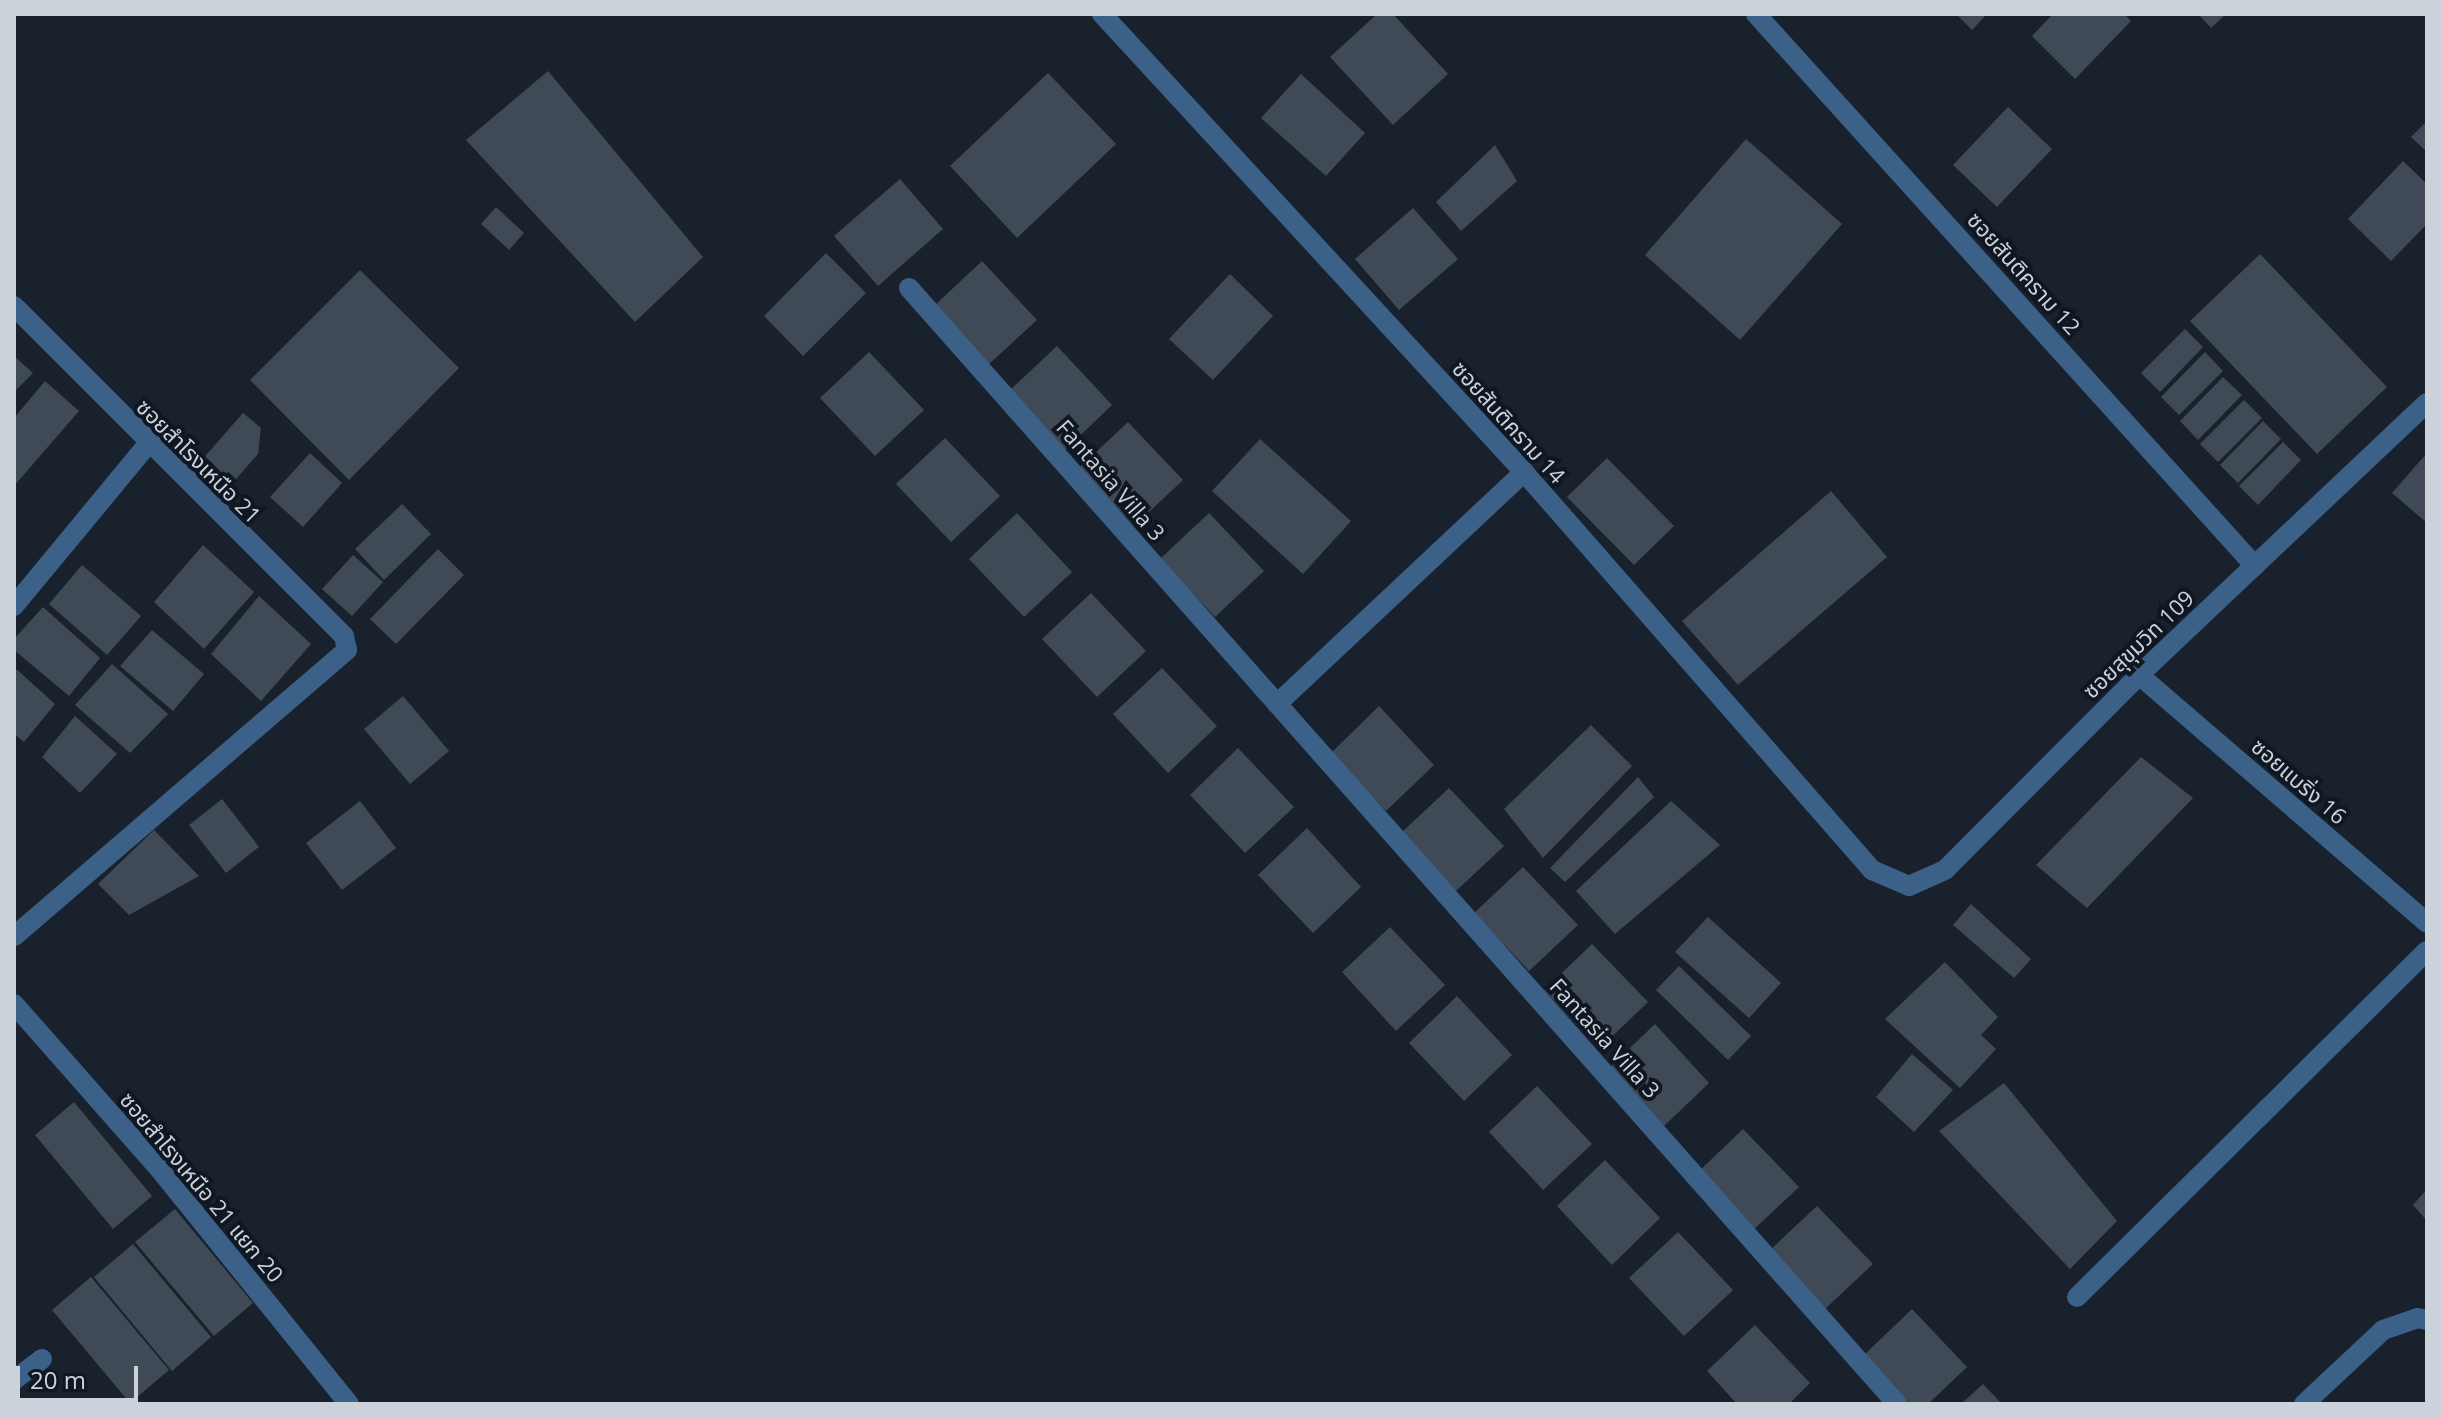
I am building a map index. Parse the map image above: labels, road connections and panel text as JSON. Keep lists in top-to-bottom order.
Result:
{
  "streets": {
    "street": [
      "ซอยสันติคราม 12",
      "ซอยสันติคราม 14",
      "ซอยสำโรงเหนือ 21",
      "Fantasia Villa 3",
      "ซอยสุขุมวิท 109",
      "ซอยแบริ่ง 16",
      "ซอยสำโรงเหนือ 21 แยก 20"
    ]
  },
  "crossings": [
    ["ซอยสันติคราม 12", "ซอยสุขุมวิท 109"],
    ["ซอยสันติคราม 14", "ซอยสุขุมวิท 109"],
    ["ซอยสุขุมวิท 109", "ซอยแบริ่ง 16"]
  ],
  "scale_bar": "20 m"
}
